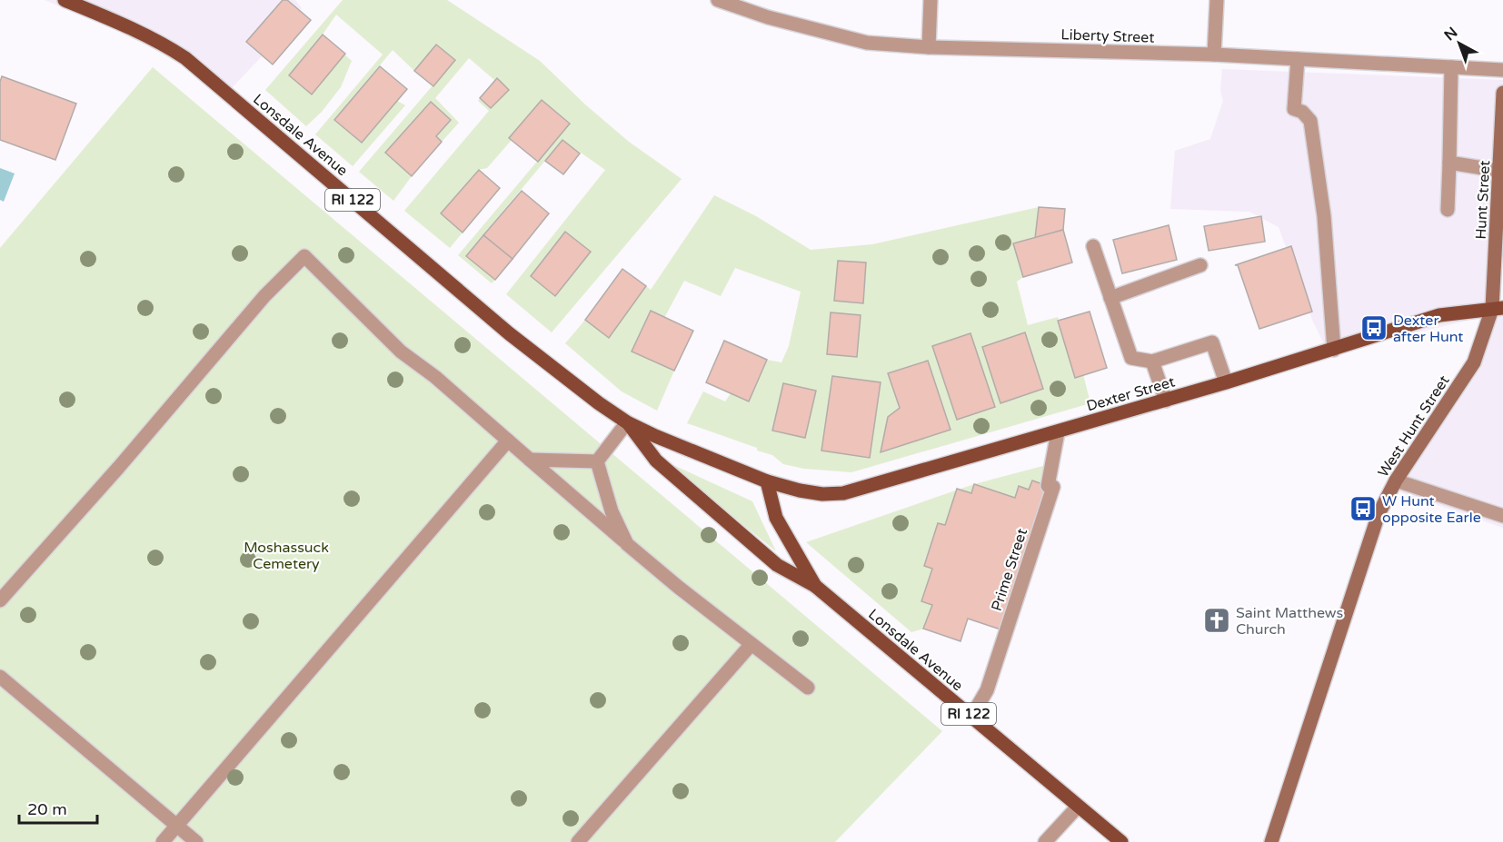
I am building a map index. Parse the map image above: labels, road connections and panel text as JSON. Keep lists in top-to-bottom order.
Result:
{
  "streets": {
    "main road": [
      "Lonsdale Avenue",
      "RI 122",
      "Hunt Street",
      "Dexter Street",
      "West Hunt Street"
    ],
    "street": ["Liberty Street", "Prime Street"]
  },
  "crossings": [
    ["Lonsdale Avenue", "Dexter Street"],
    ["Lonsdale Avenue", "Prime Street"],
    ["Hunt Street", "Dexter Street"],
    ["Hunt Street", "West Hunt Street"],
    ["Dexter Street", "West Hunt Street"],
    ["Dexter Street", "Prime Street"]
  ],
  "parks": ["Moshassuck Cemetery"],
  "places": {
    "bus stop": ["Dexter after Hunt", "W Hunt opposite Earle"],
    "church": ["Saint Matthews Church"]
  },
  "scale_bar": "20 m",
  "north": "top left"
}
